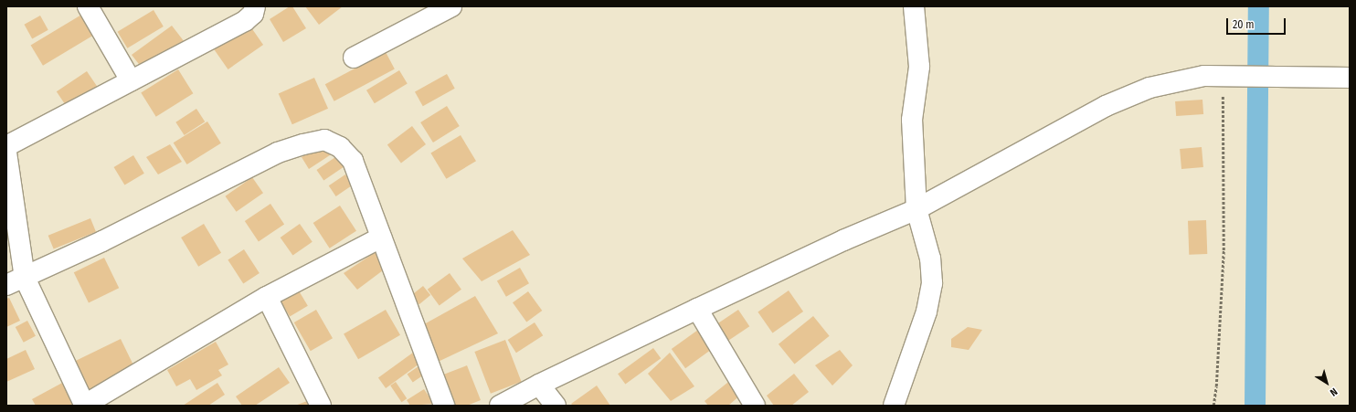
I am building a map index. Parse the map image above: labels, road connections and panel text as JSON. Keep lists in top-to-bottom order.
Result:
{
  "scale_bar": "20 m",
  "north": "bottom right"
}
